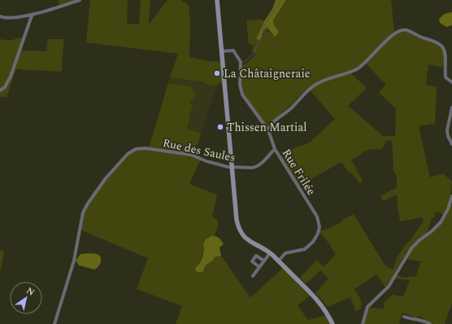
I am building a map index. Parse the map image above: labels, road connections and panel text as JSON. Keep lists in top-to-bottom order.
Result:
{
  "streets": {
    "street": ["Rue des Saules", "Rue Frilée"]
  },
  "crossings": [
    ["Rue des Saules", "Rue Frilée"]
  ],
  "places": ["La Châtaigneraie", "Thissen Martial"],
  "north": "top right"
}
